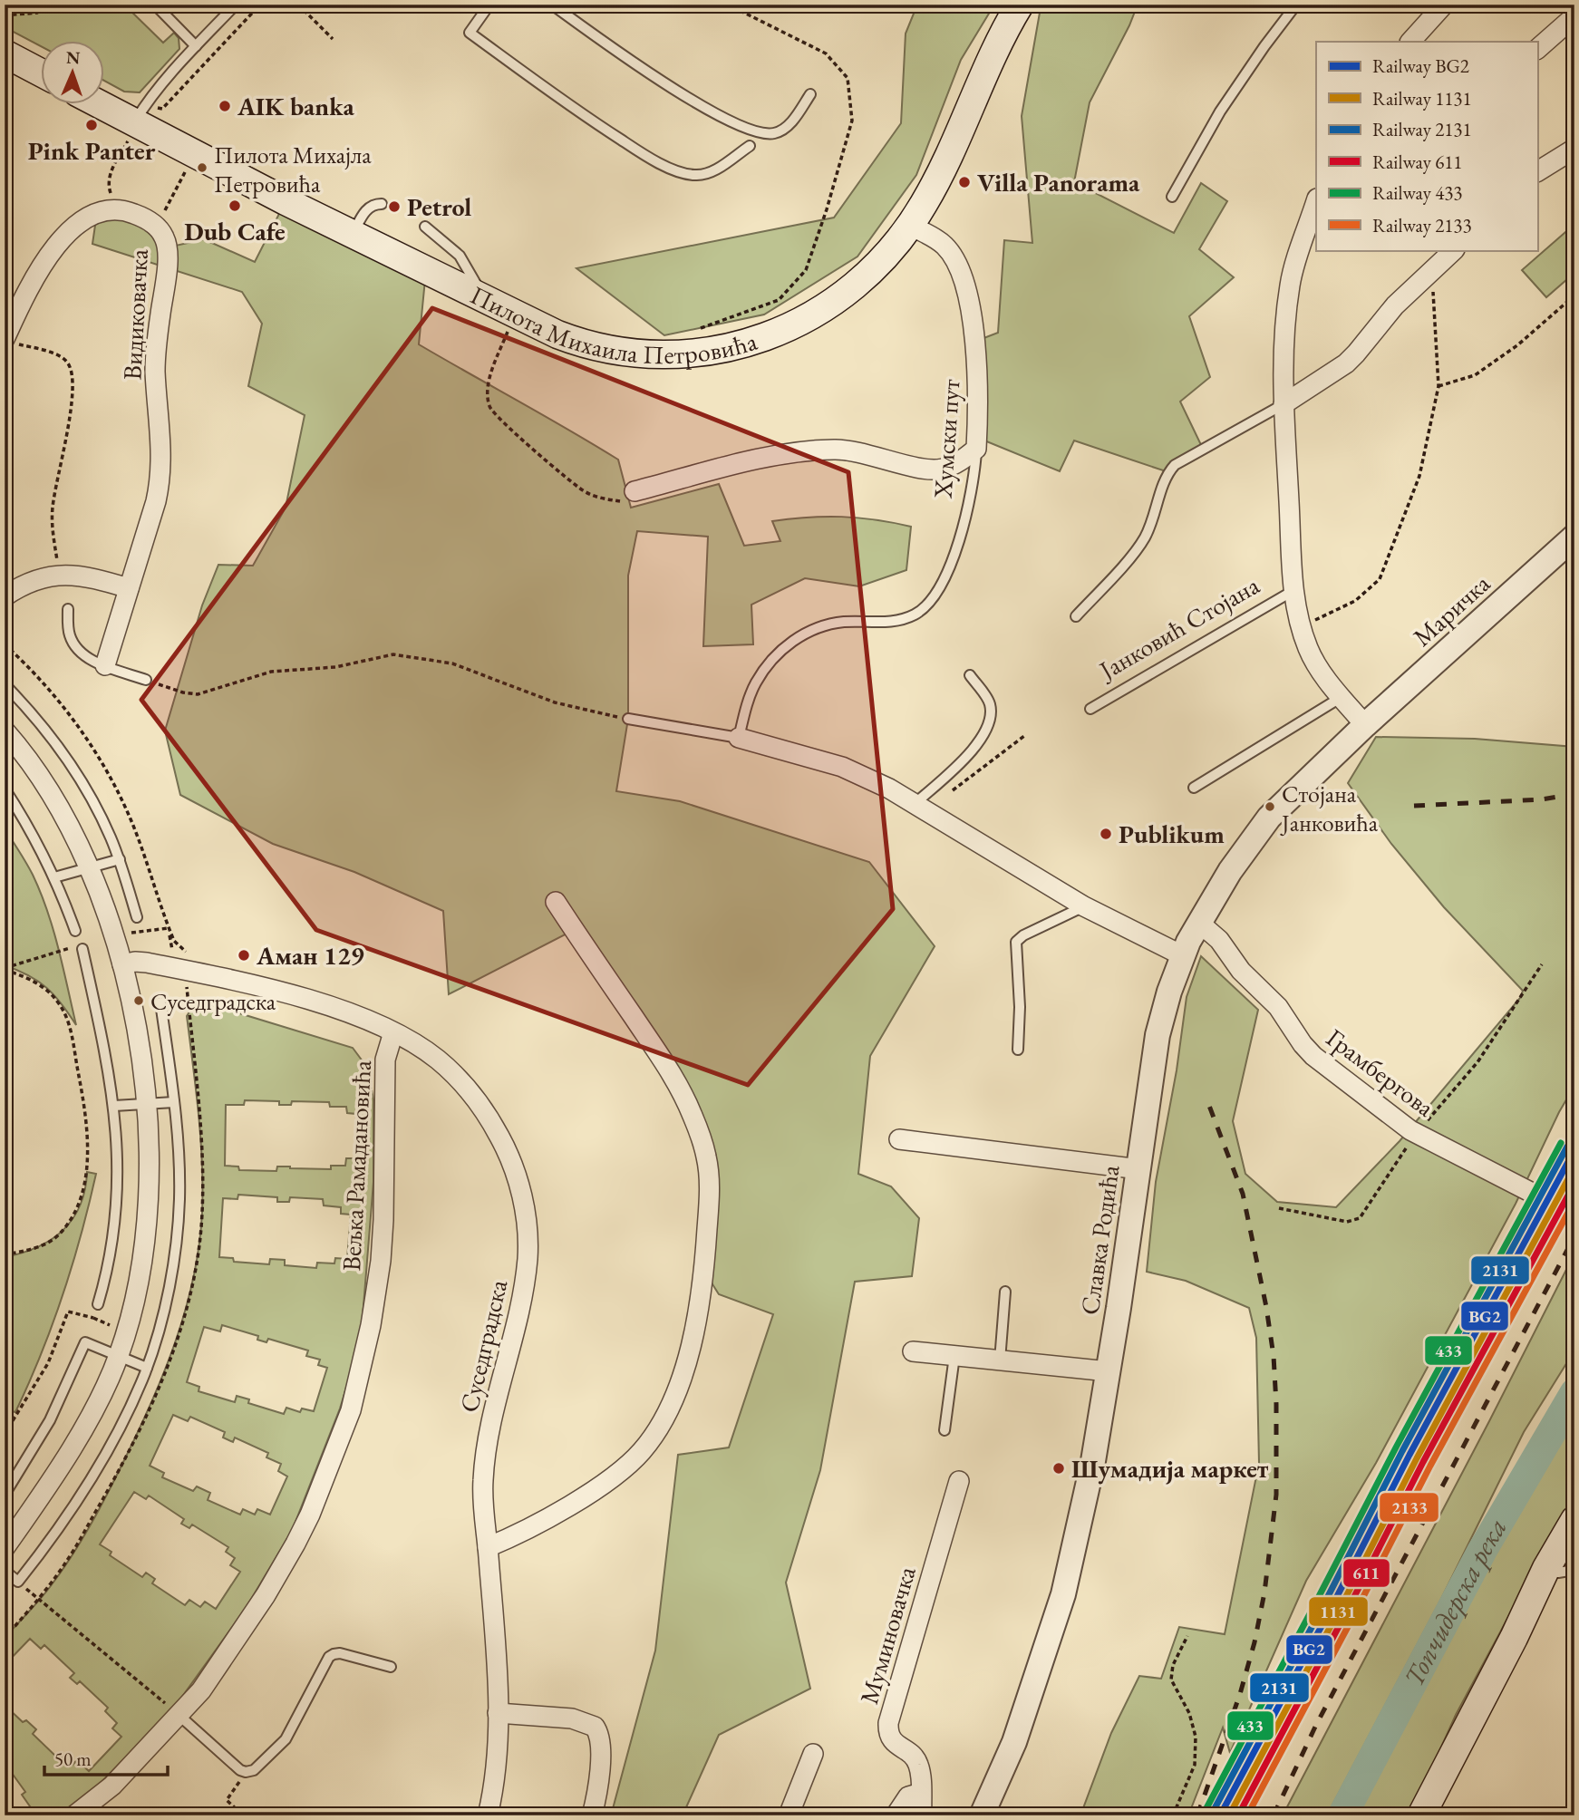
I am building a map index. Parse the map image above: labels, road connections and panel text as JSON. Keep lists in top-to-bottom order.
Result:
{
  "streets": {
    "main road": ["Пилота Михаила Петровића"],
    "street": [
      "Видиковачка",
      "Хумски пут",
      "Маричка",
      "Јанковић Стојана",
      "Грамбергова",
      "Вељка Рамадановића",
      "Славка Родића",
      "Суседградска",
      "Муминовачка"
    ]
  },
  "crossings": [
    ["Пилота Михаила Петровића", "Хумски пут"],
    ["Маричка", "Јанковић Стојана"],
    ["Маричка", "Славка Родића"],
    ["Јанковић Стојана", "Славка Родића"],
    ["Грамбергова", "Славка Родића"],
    ["Вељка Рамадановића", "Суседградска"]
  ],
  "water": ["Топчидерска река"],
  "places": [
    "AIK banka",
    "Pink Panter",
    "Пилота Михајла Петровића",
    "Villa Panorama",
    "Dub Cafe",
    "Petrol",
    "Стојана Јанковића",
    "Publikum",
    "Аман 129",
    "Суседградска",
    "Шумадија маркет"
  ],
  "lines": [
    "rail line 433",
    "rail line 2131",
    "rail line BG2",
    "rail line 1131",
    "rail line 611",
    "rail line 2133"
  ],
  "legend": [
    "Railway BG2",
    "Railway 1131",
    "Railway 2131",
    "Railway 611",
    "Railway 433",
    "Railway 2133"
  ],
  "scale_bar": "50 m",
  "north": "top"
}
